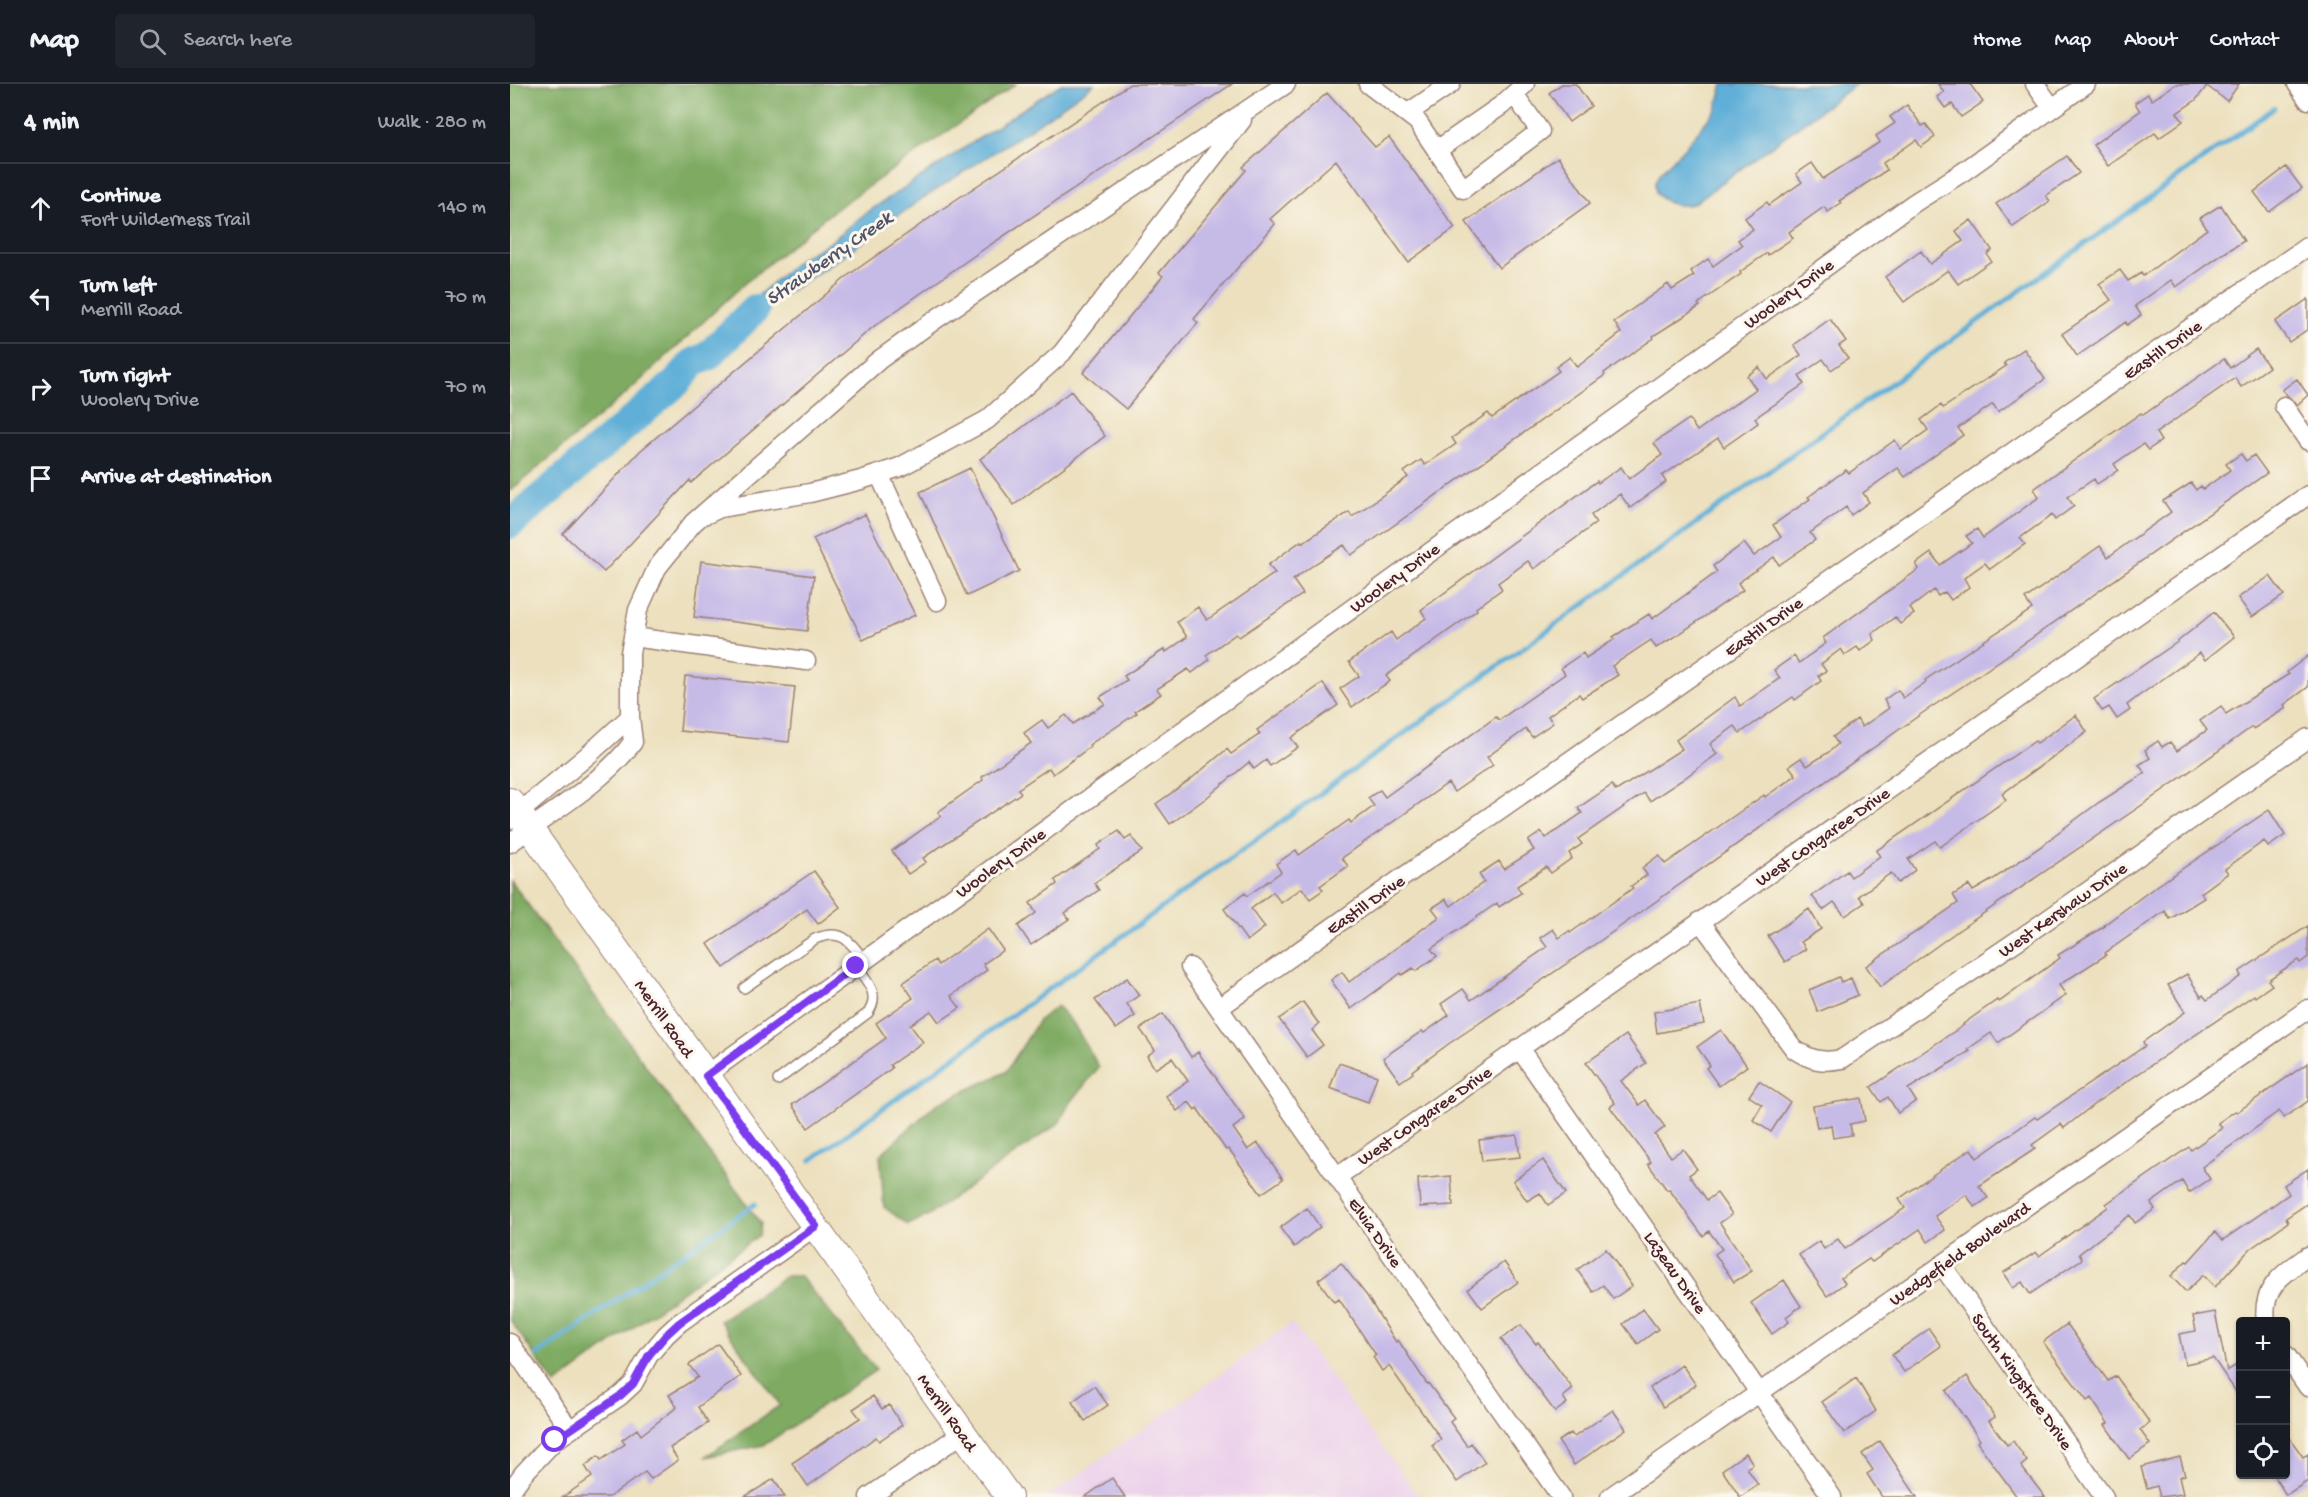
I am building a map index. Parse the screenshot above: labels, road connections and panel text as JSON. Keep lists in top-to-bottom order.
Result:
{
  "streets": {
    "main road": ["Merrill Road"],
    "street": [
      "Woolery Drive",
      "Eastill Drive",
      "West Congaree Drive",
      "West Kershaw Drive",
      "Elvia Drive",
      "Wedgefield Boulevard",
      "Lazeau Drive",
      "South Kingstree Drive"
    ]
  },
  "crossings": [
    ["Woolery Drive", "Merrill Road"],
    ["Eastill Drive", "Elvia Drive"],
    ["West Congaree Drive", "West Kershaw Drive"],
    ["West Congaree Drive", "Elvia Drive"],
    ["West Congaree Drive", "Lazeau Drive"],
    ["Wedgefield Boulevard", "Lazeau Drive"],
    ["Wedgefield Boulevard", "South Kingstree Drive"]
  ],
  "water": ["Strawberry Creek"],
  "page": {
    "header": "Map",
    "search": "Search here",
    "nav": [
      "Home",
      "Map",
      "About",
      "Contact"
    ],
    "heading": ["4 min", "Walk · 280 m"],
    "list": [
      ["Continue", "Fort Wilderness Trail", "140 m"],
      ["Turn left", "Merrill Road", "70 m"],
      ["Turn right", "Woolery Drive", "70 m"],
      "Arrive at destination"
    ],
    "map_buttons": ["+", "−"]
  }
}
